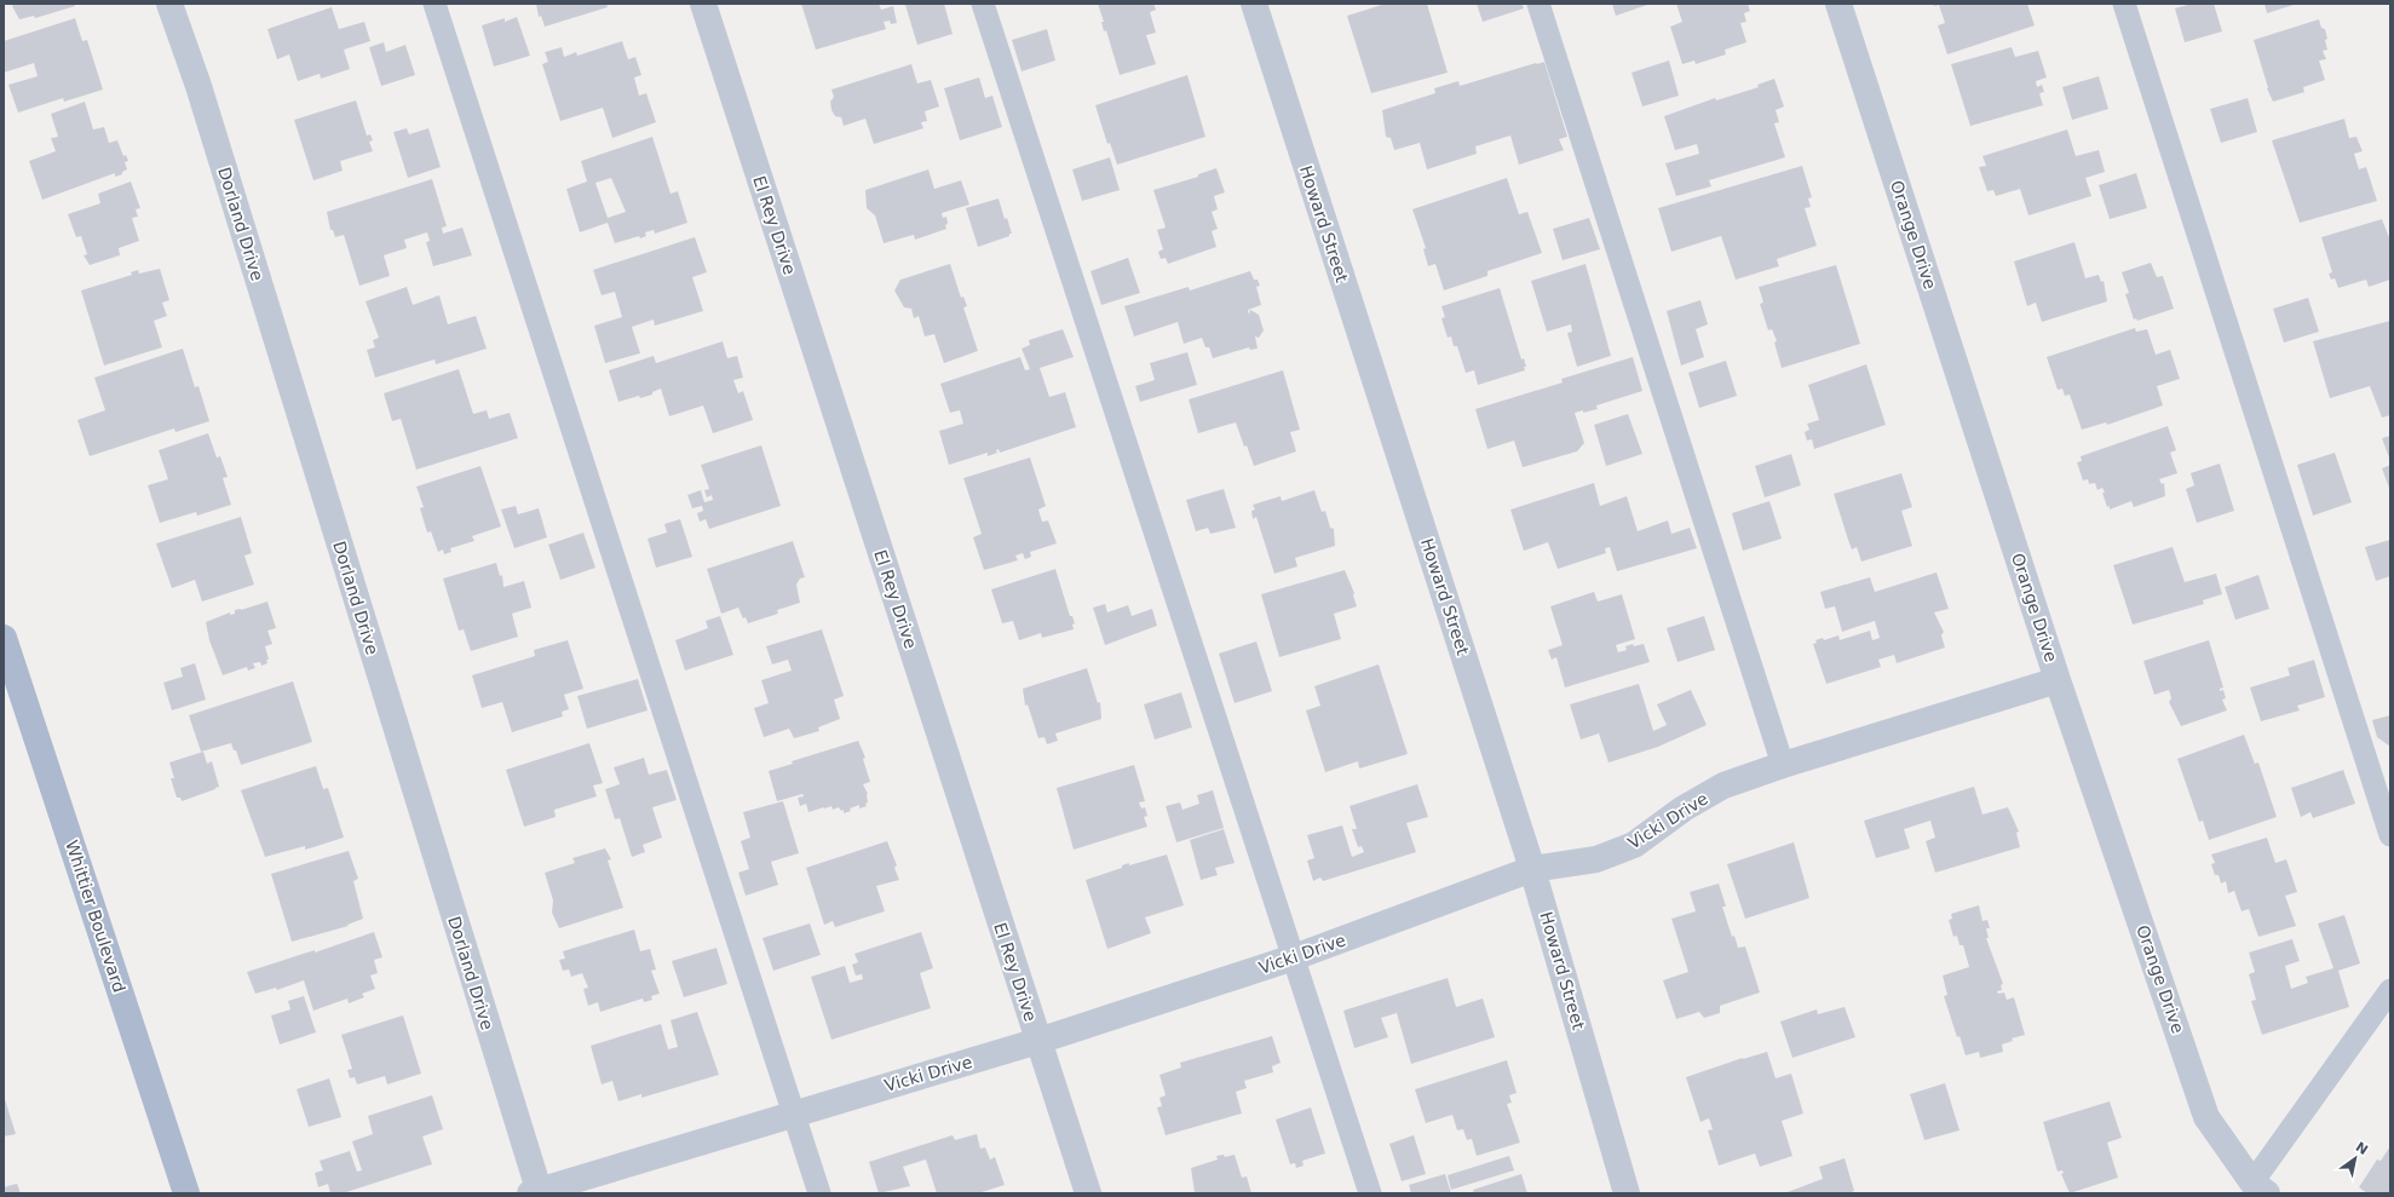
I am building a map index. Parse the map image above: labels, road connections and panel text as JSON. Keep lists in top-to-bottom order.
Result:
{
  "streets": {
    "main road": ["Whittier Boulevard"],
    "street": [
      "Dorland Drive",
      "Howard Street",
      "El Rey Drive",
      "Orange Drive",
      "Vicki Drive"
    ]
  },
  "crossings": [
    ["Dorland Drive", "Vicki Drive"],
    ["Howard Street", "Vicki Drive"],
    ["El Rey Drive", "Vicki Drive"],
    ["Orange Drive", "Vicki Drive"]
  ],
  "north": "top right"
}
